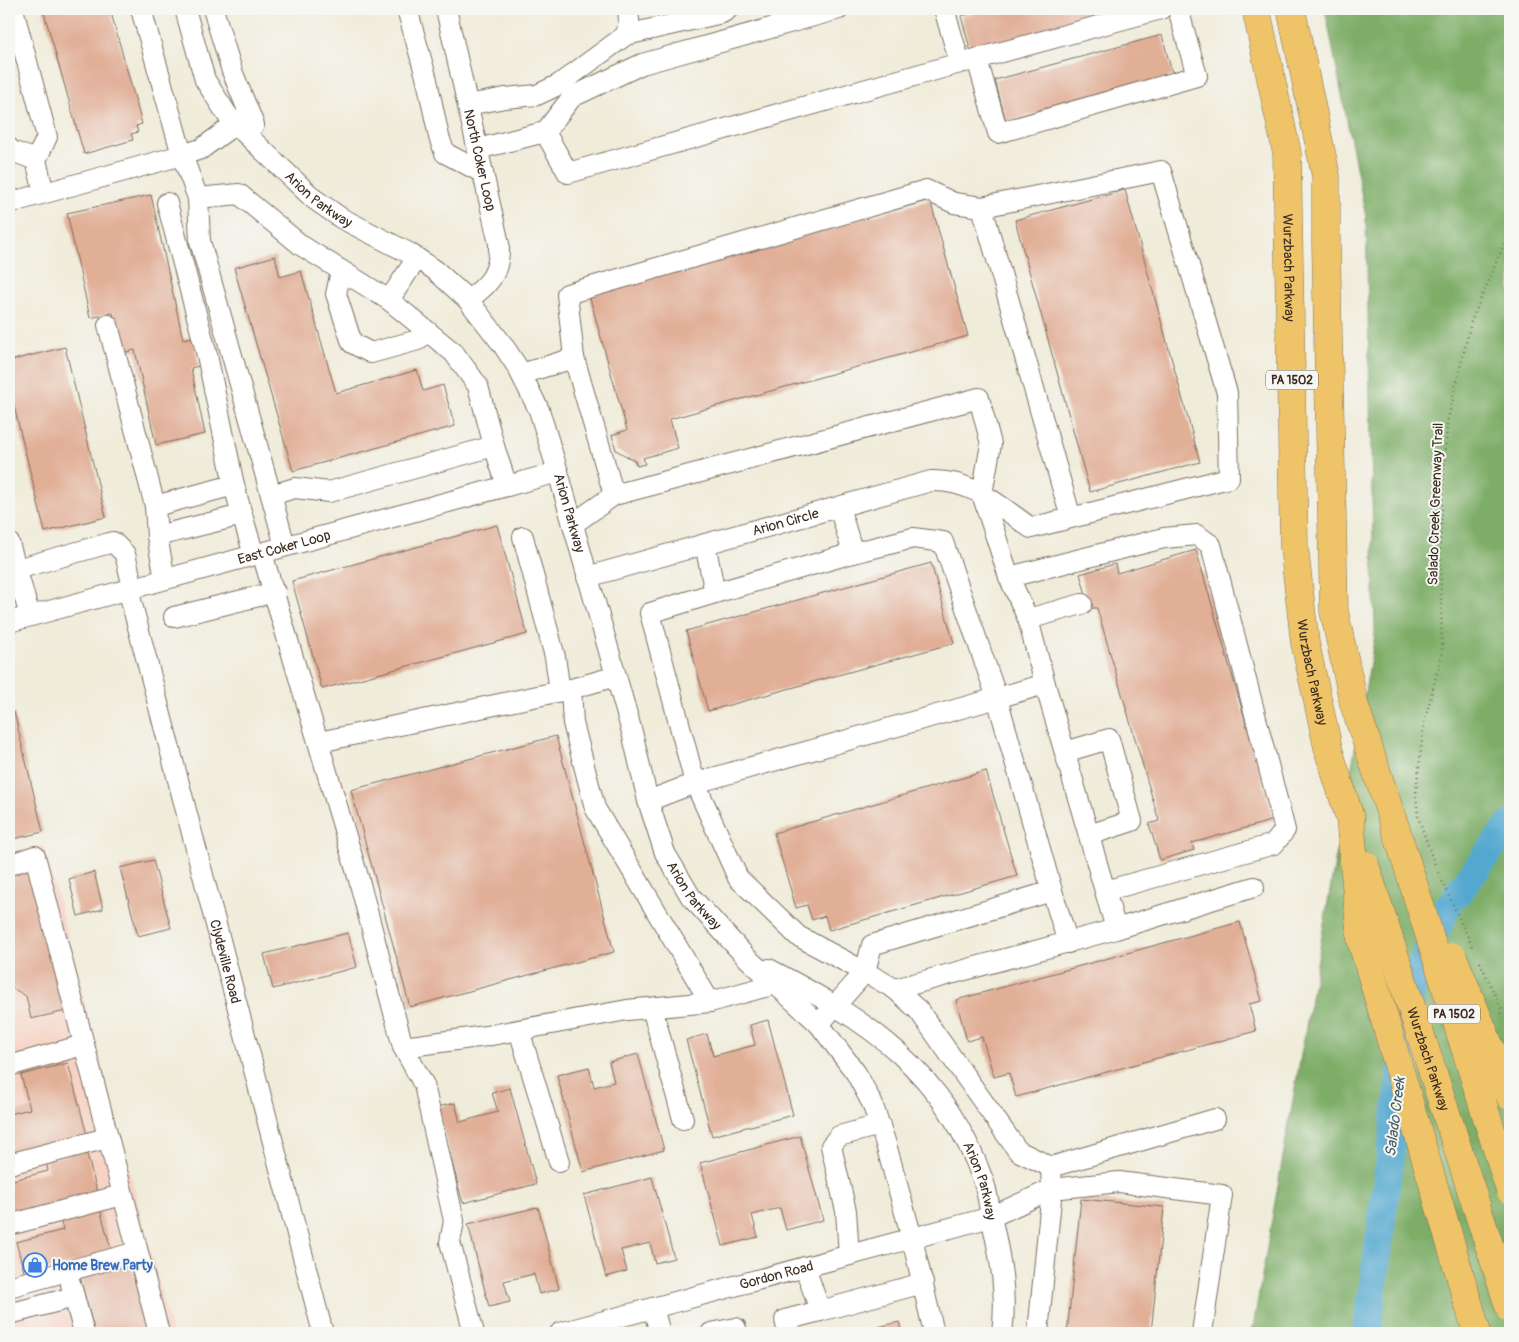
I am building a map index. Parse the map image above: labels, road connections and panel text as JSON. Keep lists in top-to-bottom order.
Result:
{
  "streets": {
    "highway": ["Wurzbach Parkway", "PA 1502"],
    "street": [
      "North Coker Loop",
      "Arion Parkway",
      "Arion Circle",
      "East Coker Loop",
      "Clydeville Road",
      "Gordon Road"
    ],
    "path": ["Salado Creek Greenway Trail"]
  },
  "crossings": [
    ["North Coker Loop", "Arion Parkway"],
    ["Arion Parkway", "Arion Circle"],
    ["Arion Parkway", "East Coker Loop"],
    ["Arion Parkway", "Gordon Road"],
    ["East Coker Loop", "Clydeville Road"]
  ],
  "water": ["Salado Creek"],
  "places": {
    "shop": ["Home Brew Party"]
  }
}
